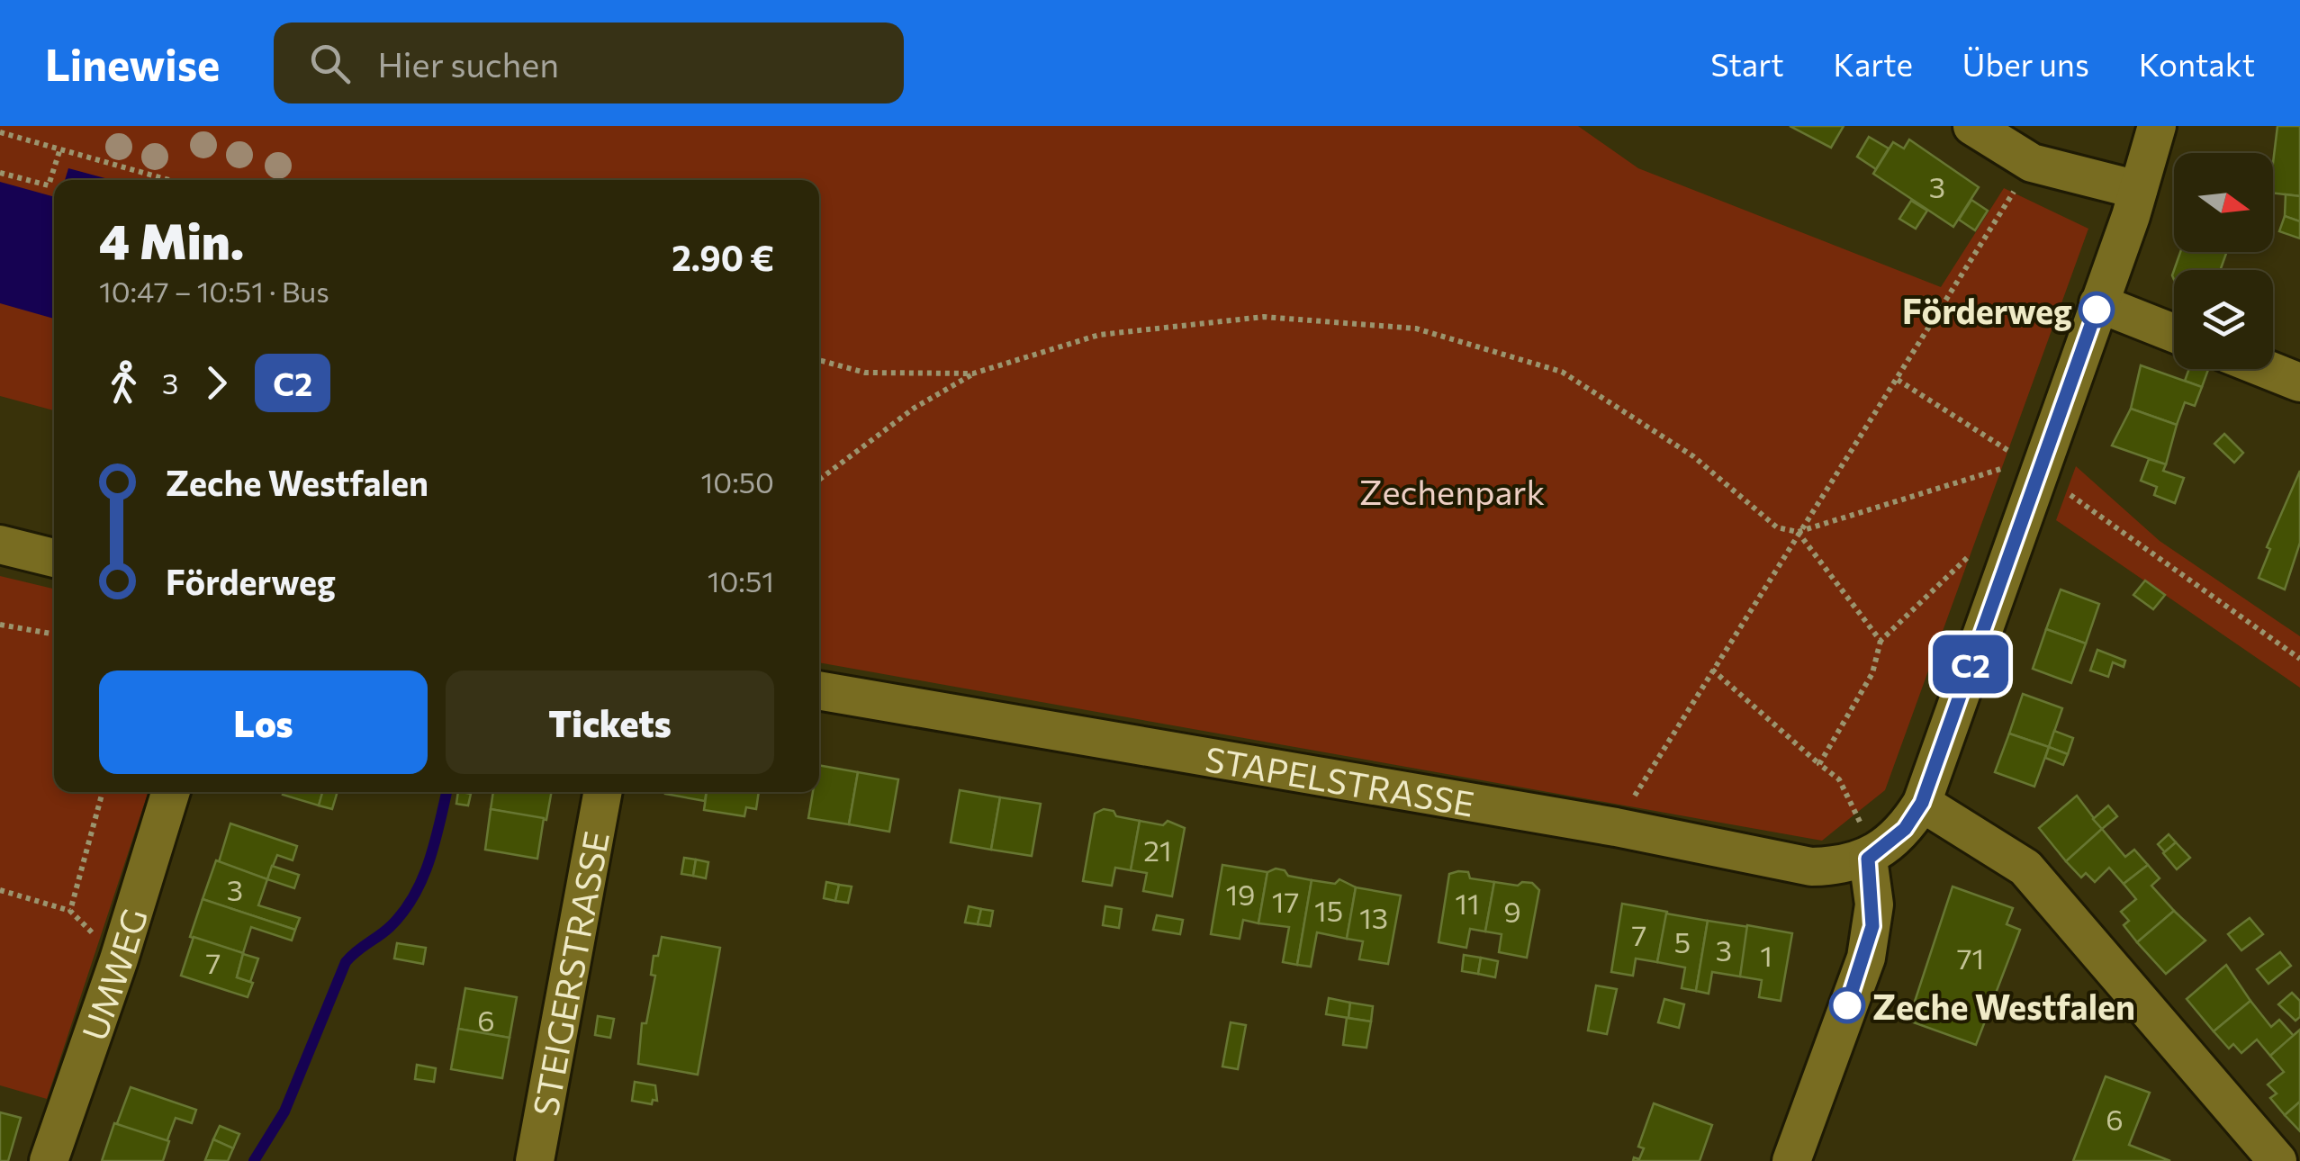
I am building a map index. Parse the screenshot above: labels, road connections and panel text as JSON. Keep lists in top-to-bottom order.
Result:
{
  "streets": {
    "street": ["STAPELSTRASSE", "STEIGERSTRASSE", "UMWEG"]
  },
  "parks": ["Zechenpark"],
  "places": ["Förderweg", "Zeche Westfalen"],
  "lines": ["bus line C2"],
  "house_numbers": [
    "3",
    "21",
    "3",
    "19",
    "17",
    "11",
    "15",
    "9",
    "13",
    "7",
    "5",
    "3",
    "1",
    "71",
    "7",
    "6",
    "6"
  ],
  "north": "right",
  "page": {
    "header": "Linewise",
    "search": "Hier suchen",
    "nav": [
      "Start",
      "Karte",
      "Über uns",
      "Kontakt"
    ],
    "on_map": "C2",
    "heading": ["4 Min.", "10:47 – 10:51 · Bus", "2.90 €"],
    "legs": ["3", "C2"],
    "list": [
      {
        "name": "Zeche Westfalen",
        "value": "10:50"
      },
      {
        "name": "Förderweg",
        "value": "10:51"
      }
    ],
    "buttons": ["Los", "Tickets"]
  }
}
